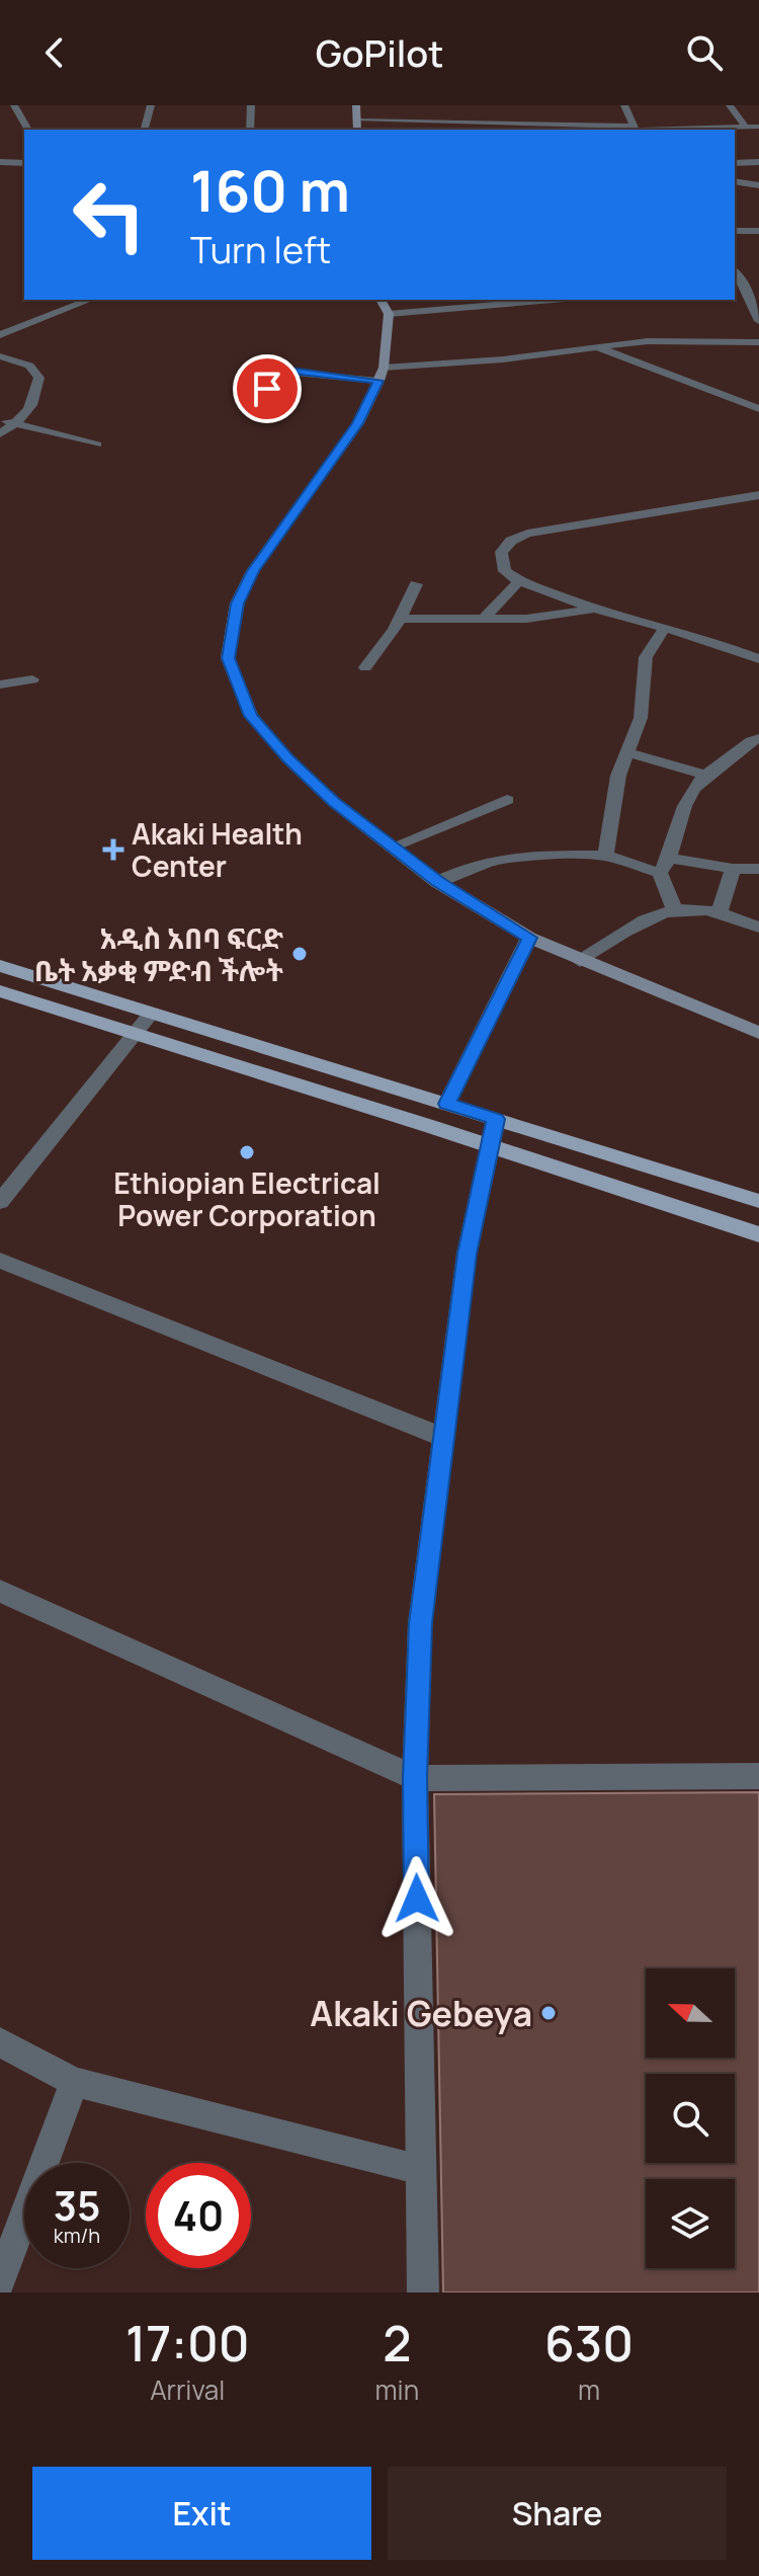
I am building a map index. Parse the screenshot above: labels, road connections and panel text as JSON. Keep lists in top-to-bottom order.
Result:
{
  "places": {
    "health": ["Akaki Health Center"],
    "other": ["አዲስ አበባ ፍርድ ቤት አቃቂ ምድብ ችሎት", "Ethiopian Electrical Power Corporation", "Akaki Gebeya"]
  },
  "north": "left",
  "page": {
    "header": "GoPilot",
    "turn": ["160 m", "Turn left"],
    "speed": "35 km/h",
    "limit": "40",
    "eta": [
      "17:00",
      "Arrival",
      "2",
      "min",
      "630",
      "m"
    ],
    "buttons": ["Exit", "Share"]
  }
}
